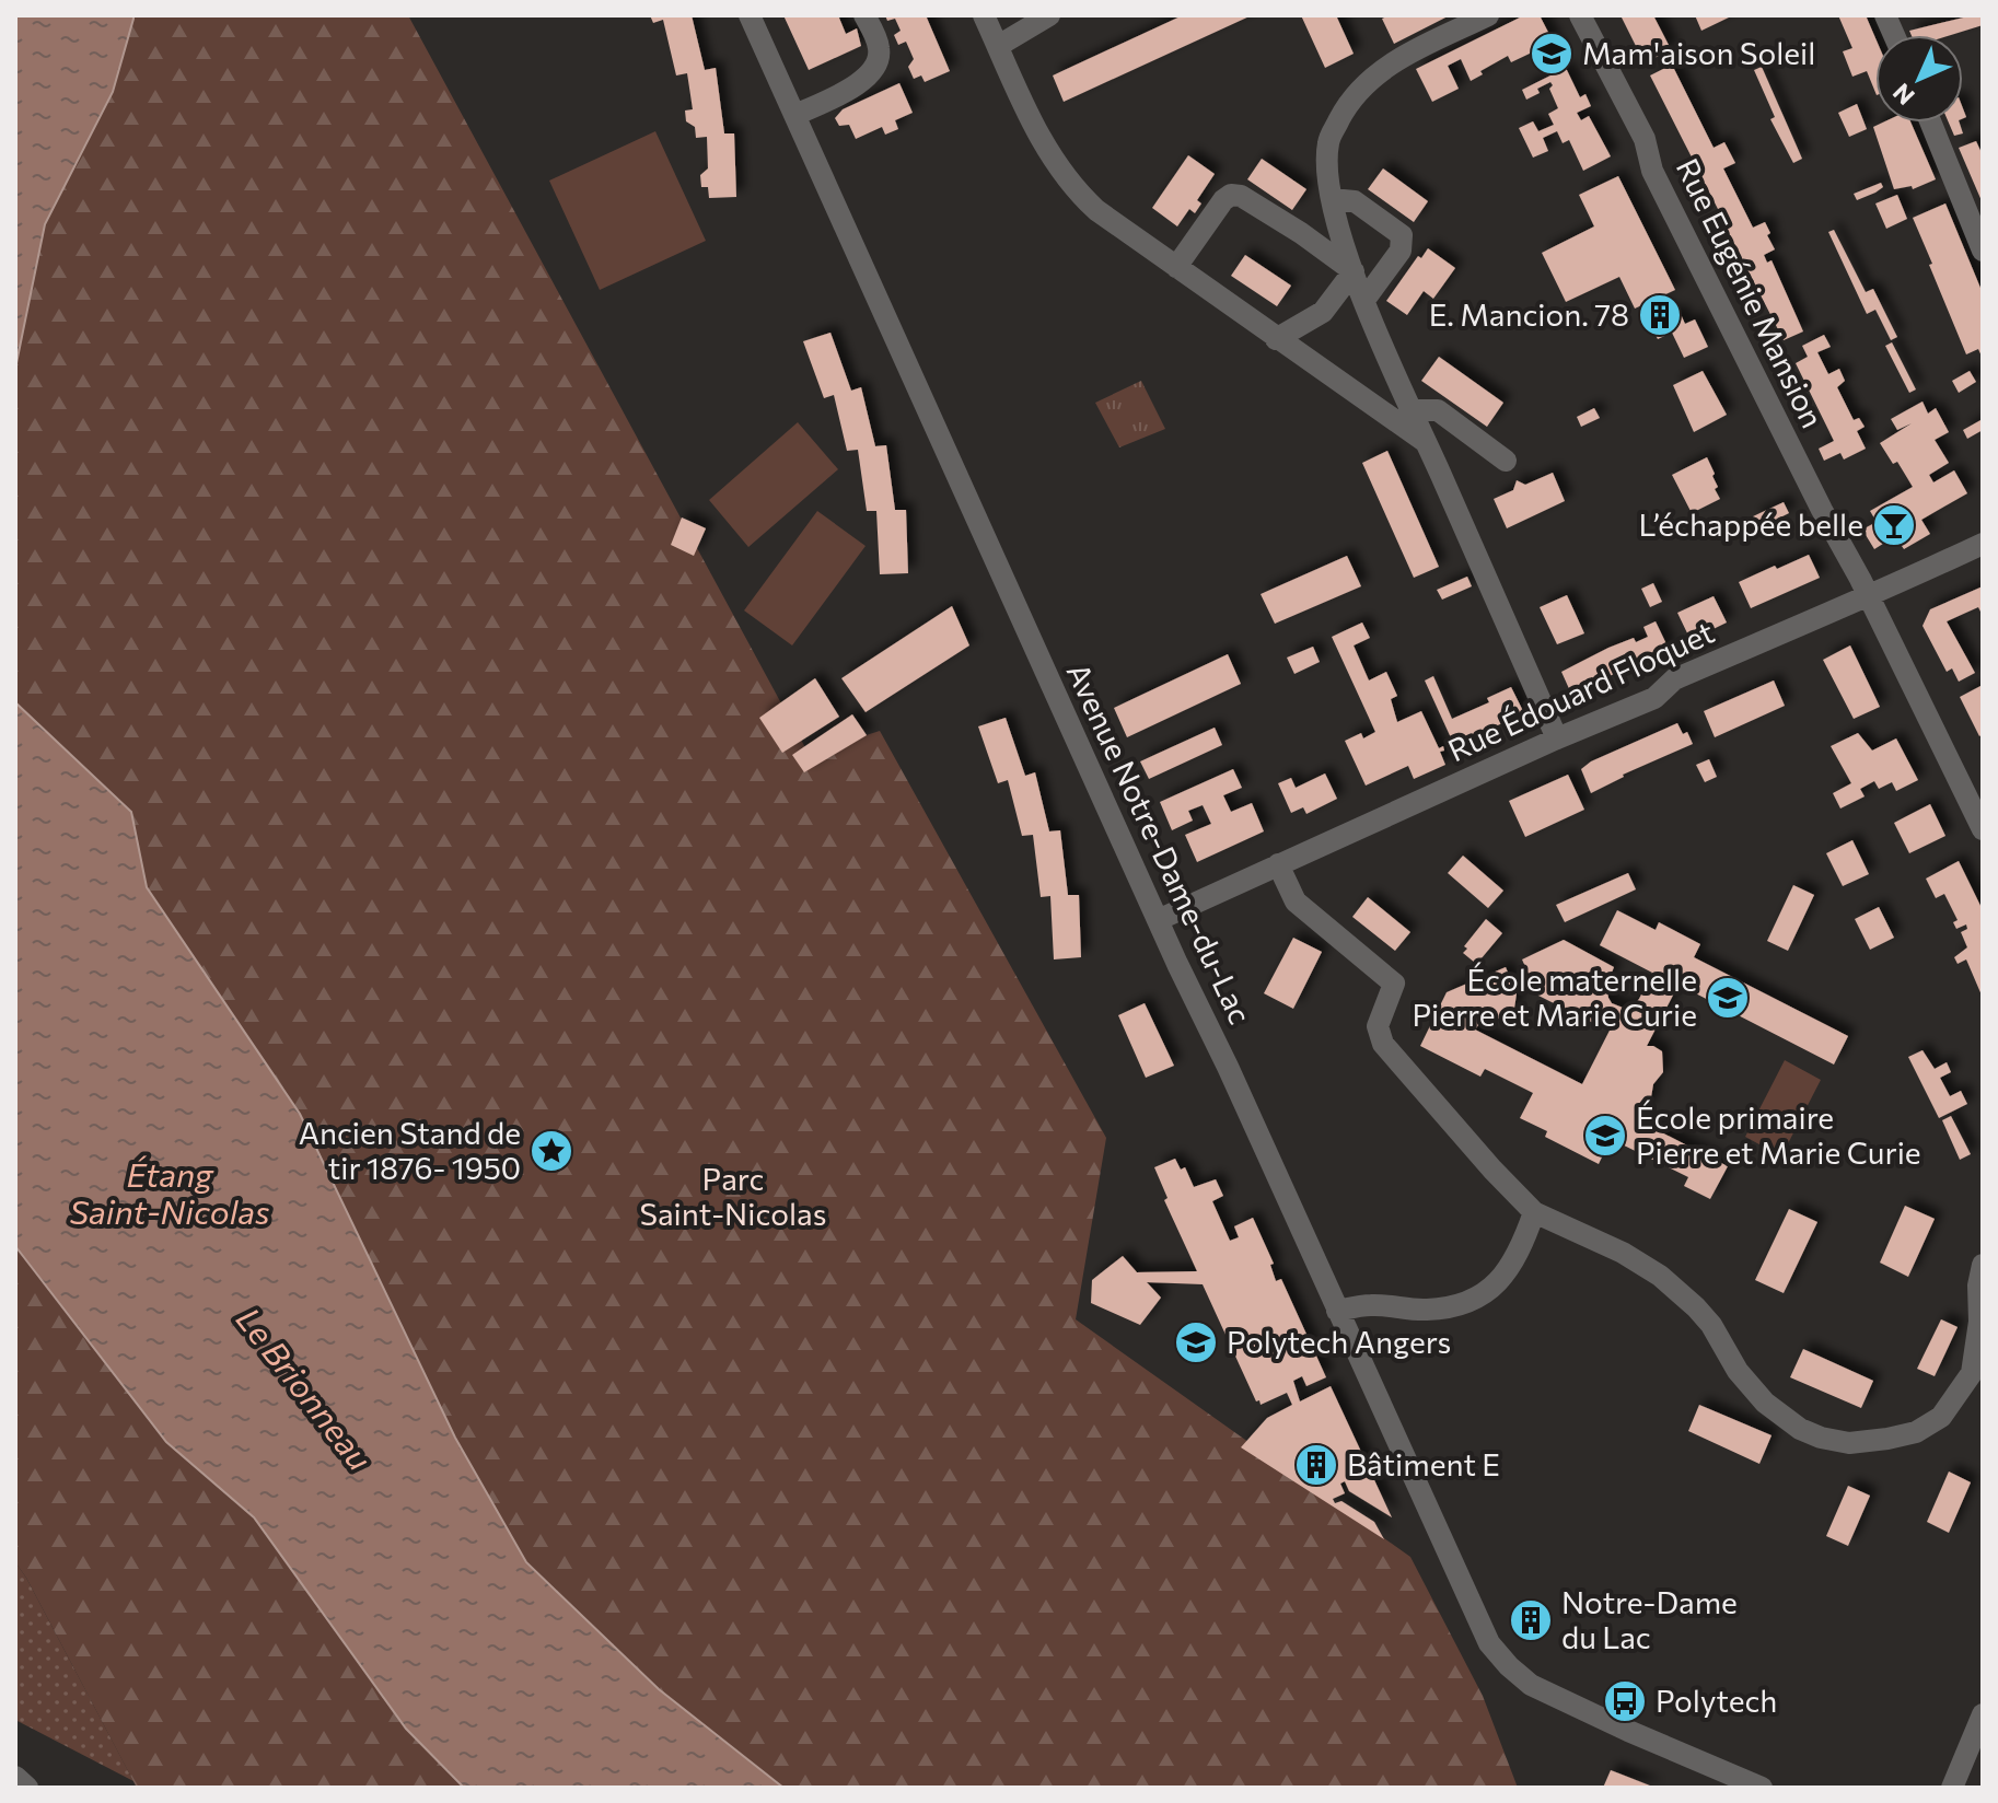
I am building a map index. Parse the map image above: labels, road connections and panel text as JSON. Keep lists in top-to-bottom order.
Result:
{
  "streets": {
    "street": ["Rue Eugénie Mansion", "Rue Édouard Floquet", "Avenue Notre-Dame-du-Lac"]
  },
  "crossings": [
    ["Rue Eugénie Mansion", "Rue Édouard Floquet"],
    ["Rue Édouard Floquet", "Avenue Notre-Dame-du-Lac"]
  ],
  "water": ["Étang Saint-Nicolas", "Le Brionneau"],
  "parks": ["Parc Saint-Nicolas"],
  "places": {
    "school or university": [
      "Mam'aison Soleil",
      "École maternelle Pierre et Marie Curie",
      "École primaire Pierre et Marie Curie",
      "Polytech Angers"
    ],
    "building": ["E. Mancion. 78", "Bâtiment E", "Notre-Dame du Lac"],
    "bar": ["L’échappée belle"],
    "place": ["Ancien Stand de tir 1876- 1950"],
    "bus stop": ["Polytech"]
  },
  "north": "bottom left"
}
